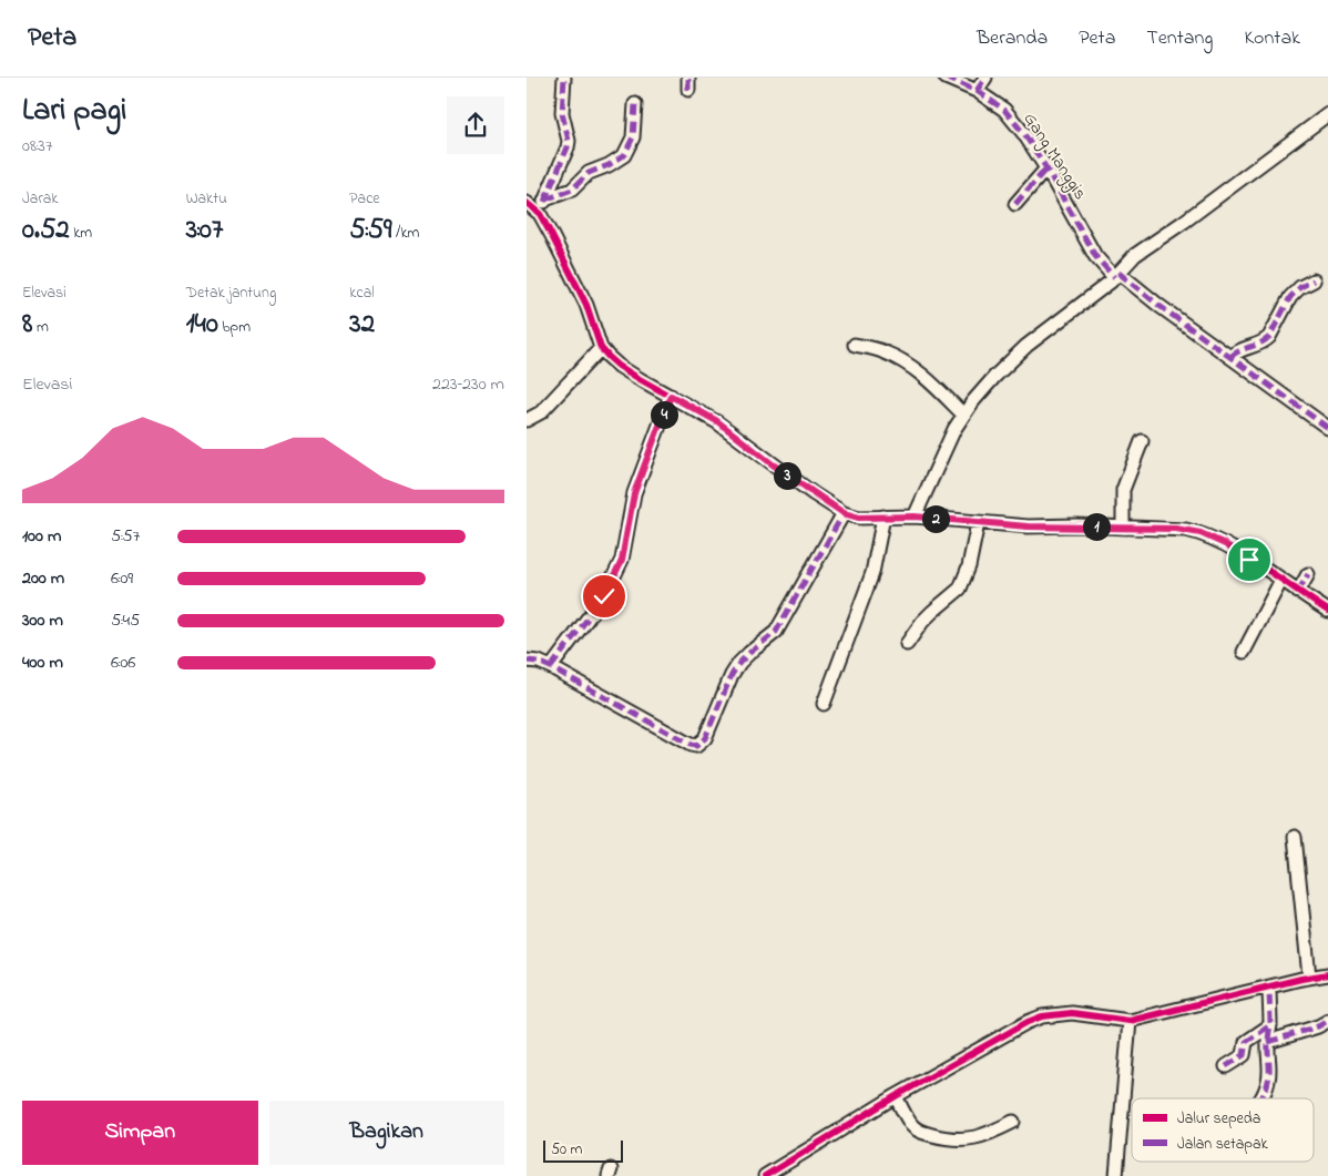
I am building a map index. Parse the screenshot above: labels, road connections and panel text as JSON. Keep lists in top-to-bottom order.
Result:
{
  "streets": {
    "street": ["Gang Manggis"]
  },
  "legend": ["Jalur sepeda", "Jalan setapak"],
  "scale_bar": "50 m",
  "page": {
    "header": "Peta",
    "nav": [
      "Beranda",
      "Peta",
      "Tentang",
      "Kontak"
    ],
    "heading": ["Lari pagi", "08:37"],
    "stats": [
      ["Jarak", "0.52 km"],
      ["Waktu", "3:07"],
      ["Pace", "5:59 /km"],
      ["Elevasi", "8 m"],
      ["Detak jantung", "140 bpm"],
      ["kcal", "32"]
    ],
    "chart": ["Elevasi", "223–230 m"],
    "pins": [
      "4",
      "3",
      "2",
      "1"
    ],
    "list": [
      {
        "name": "100 m",
        "note": "5:57"
      },
      {
        "name": "200 m",
        "note": "6:09"
      },
      {
        "name": "300 m",
        "note": "5:45"
      },
      {
        "name": "400 m",
        "note": "6:06"
      }
    ],
    "buttons": ["Simpan", "Bagikan"],
    "scale": "50 m"
  }
}
